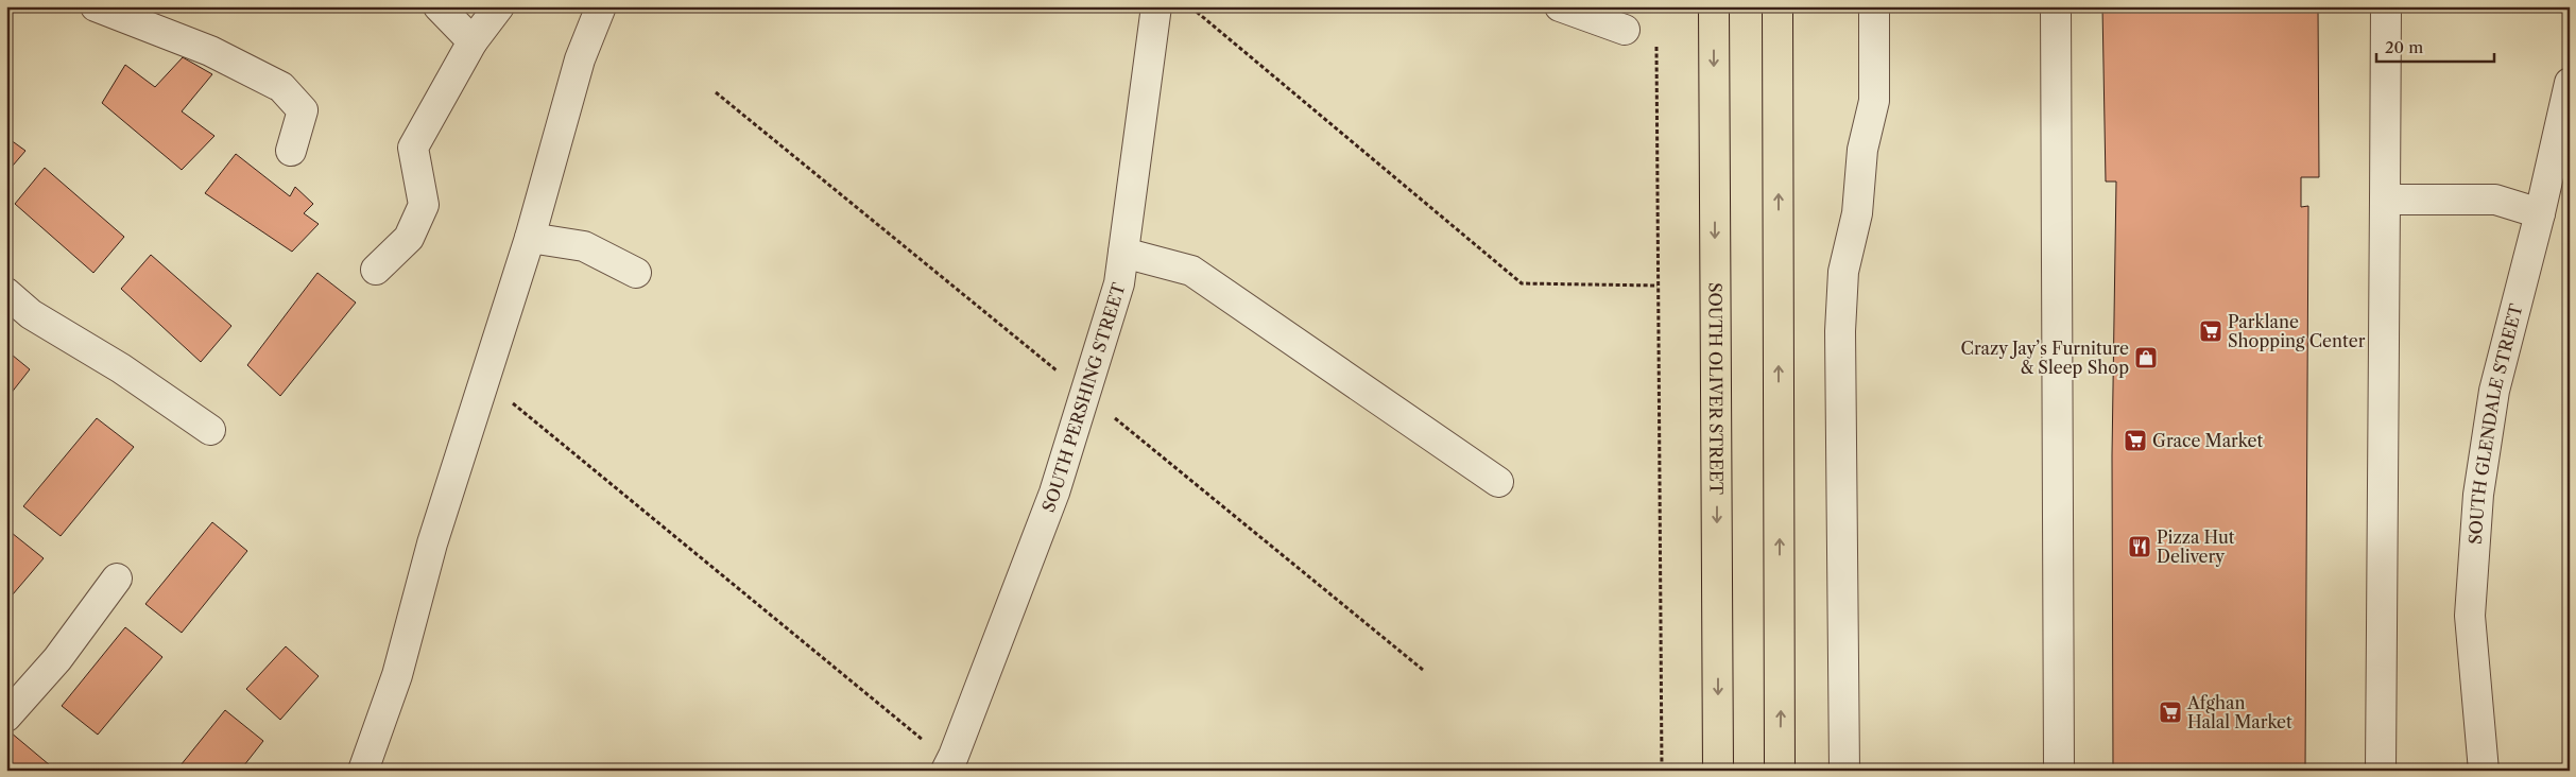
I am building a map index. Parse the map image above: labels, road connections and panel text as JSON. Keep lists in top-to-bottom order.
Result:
{
  "streets": {
    "main road": ["SOUTH OLIVER STREET"],
    "street": ["SOUTH PERSHING STREET", "SOUTH GLENDALE STREET"]
  },
  "places": {
    "supermarket": ["Parklane Shopping Center", "Grace Market", "Afghan Halal Market"],
    "shop": ["Crazy Jay’s Furniture & Sleep Shop"],
    "restaurant": ["Pizza Hut Delivery"]
  },
  "scale_bar": "20 m"
}
